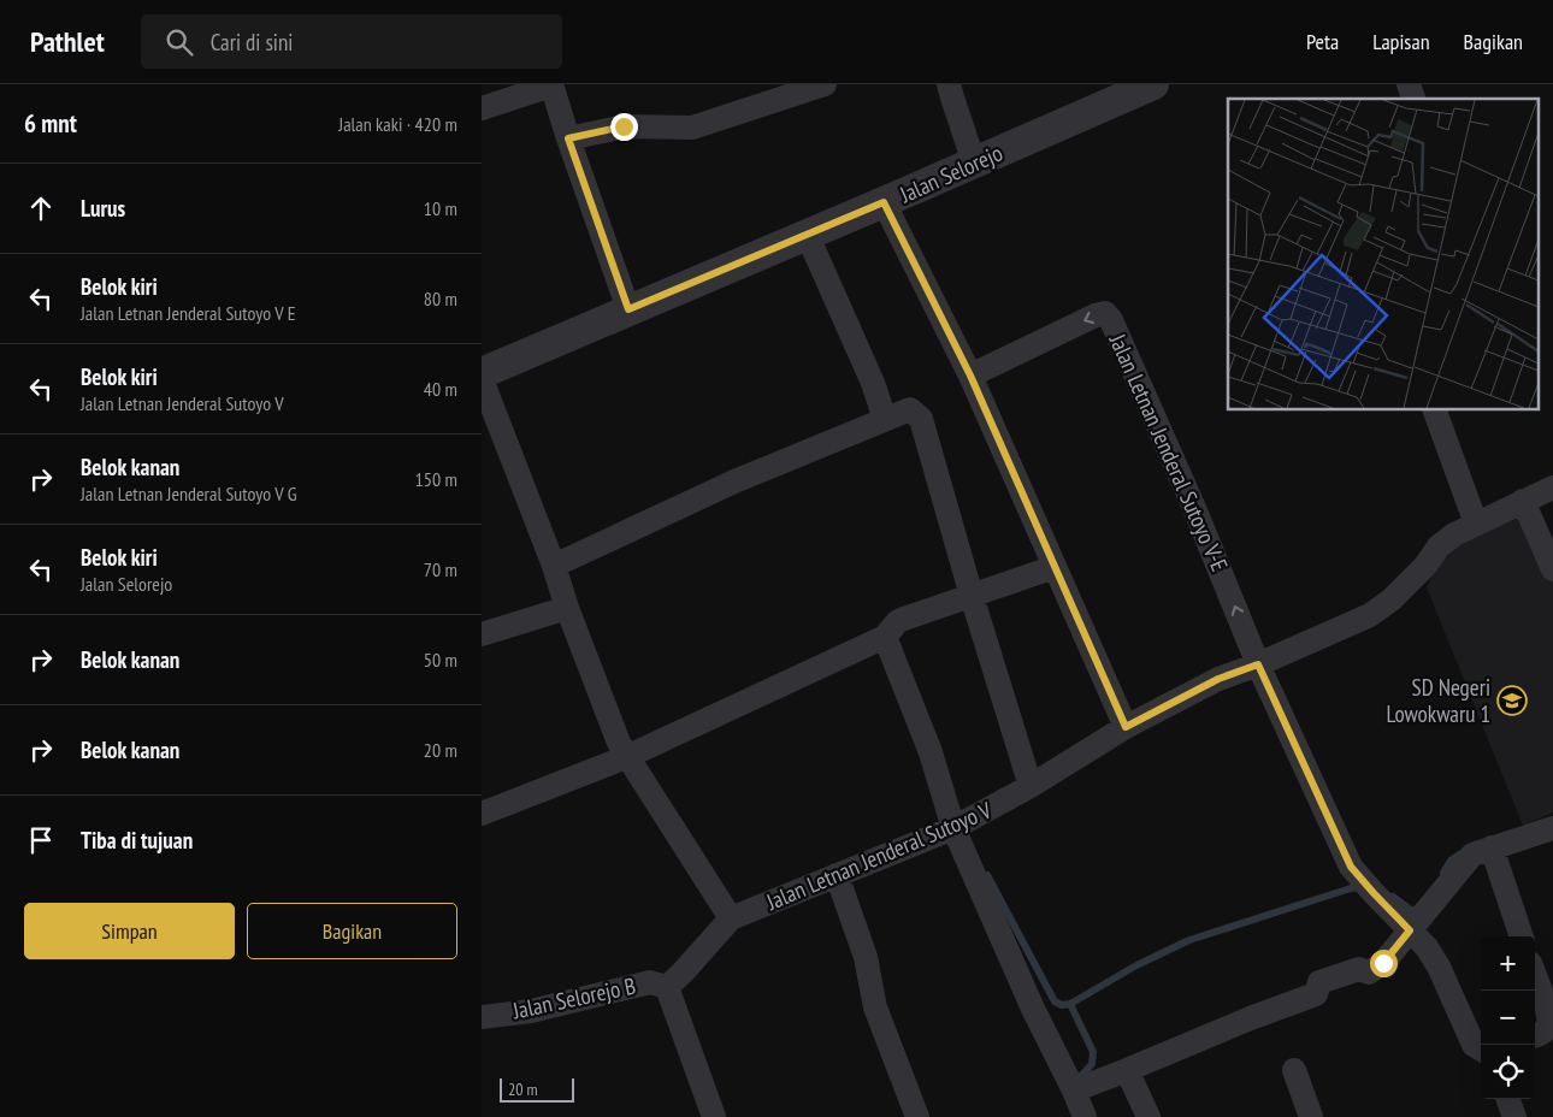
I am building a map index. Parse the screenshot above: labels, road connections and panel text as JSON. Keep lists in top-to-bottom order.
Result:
{
  "streets": {
    "street": [
      "Jalan Selorejo",
      "Jalan Letnan Jenderal Sutoyo V-E",
      "Jalan Letnan Jenderal Sutoyo V",
      "Jalan Selorejo B"
    ]
  },
  "crossings": [
    ["Jalan Letnan Jenderal Sutoyo V-E", "Jalan Letnan Jenderal Sutoyo V"]
  ],
  "places": {
    "school or university": ["SD Negeri Lowokwaru 1"]
  },
  "scale_bar": "20 m",
  "page": {
    "header": "Pathlet",
    "search": "Cari di sini",
    "nav": ["Peta", "Lapisan", "Bagikan"],
    "heading": ["6 mnt", "Jalan kaki · 420 m"],
    "list": [
      ["Lurus", "10 m"],
      ["Belok kiri", "Jalan Letnan Jenderal Sutoyo V E", "80 m"],
      ["Belok kiri", "Jalan Letnan Jenderal Sutoyo V", "40 m"],
      ["Belok kanan", "Jalan Letnan Jenderal Sutoyo V G", "150 m"],
      ["Belok kiri", "Jalan Selorejo", "70 m"],
      ["Belok kanan", "50 m"],
      ["Belok kanan", "20 m"],
      "Tiba di tujuan"
    ],
    "buttons": ["Simpan", "Bagikan"],
    "map_buttons": ["+", "−"],
    "scale": "20 m"
  }
}
